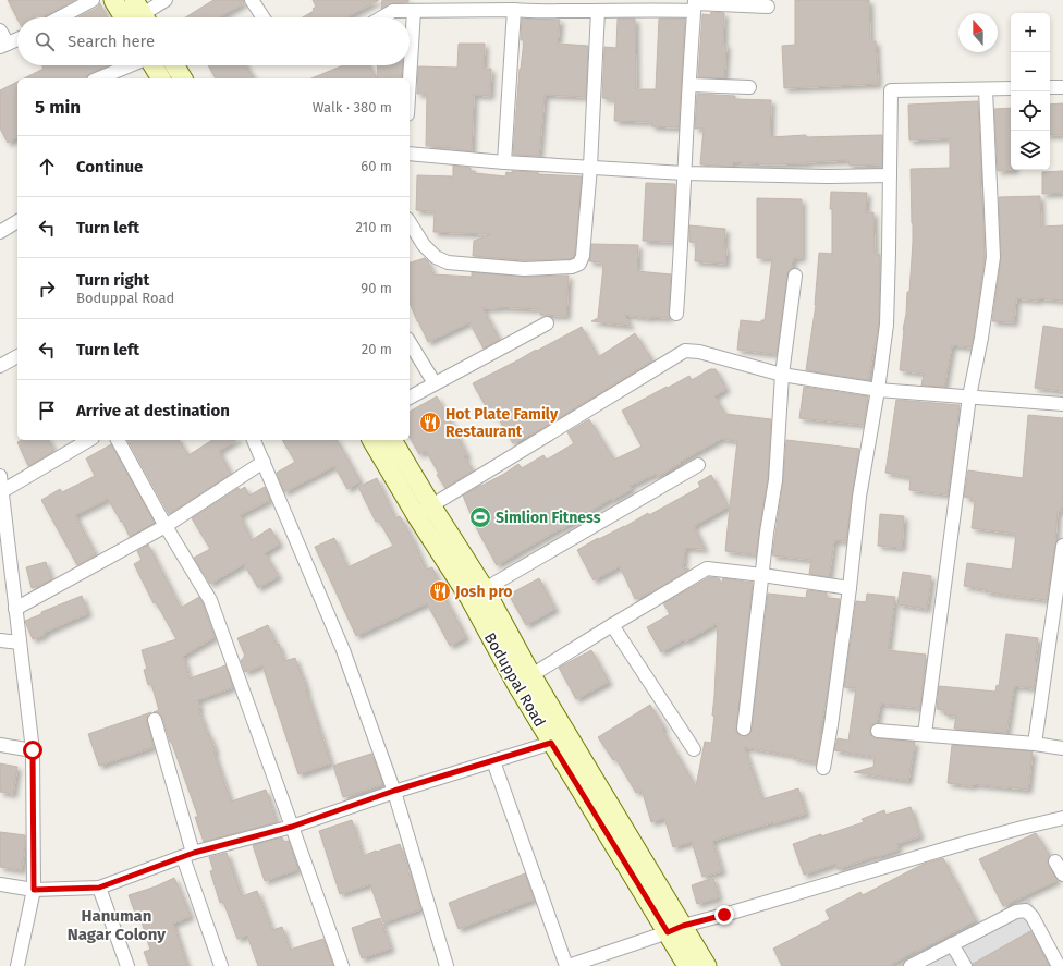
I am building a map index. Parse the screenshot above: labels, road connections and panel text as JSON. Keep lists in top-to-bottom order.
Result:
{
  "streets": {
    "street": ["Boduppal Road"]
  },
  "districts": ["Hanuman Nagar Colony"],
  "places": {
    "restaurant": ["Hot Plate Family Restaurant", "Josh pro"],
    "sports": ["Simlion Fitness"]
  },
  "north": "top",
  "page": {
    "map_buttons": ["+", "−"],
    "search": "Search here",
    "heading": ["5 min", "Walk · 380 m"],
    "list": [
      ["Continue", "60 m"],
      ["Turn left", "210 m"],
      ["Turn right", "Boduppal Road", "90 m"],
      ["Turn left", "20 m"],
      "Arrive at destination"
    ]
  }
}
